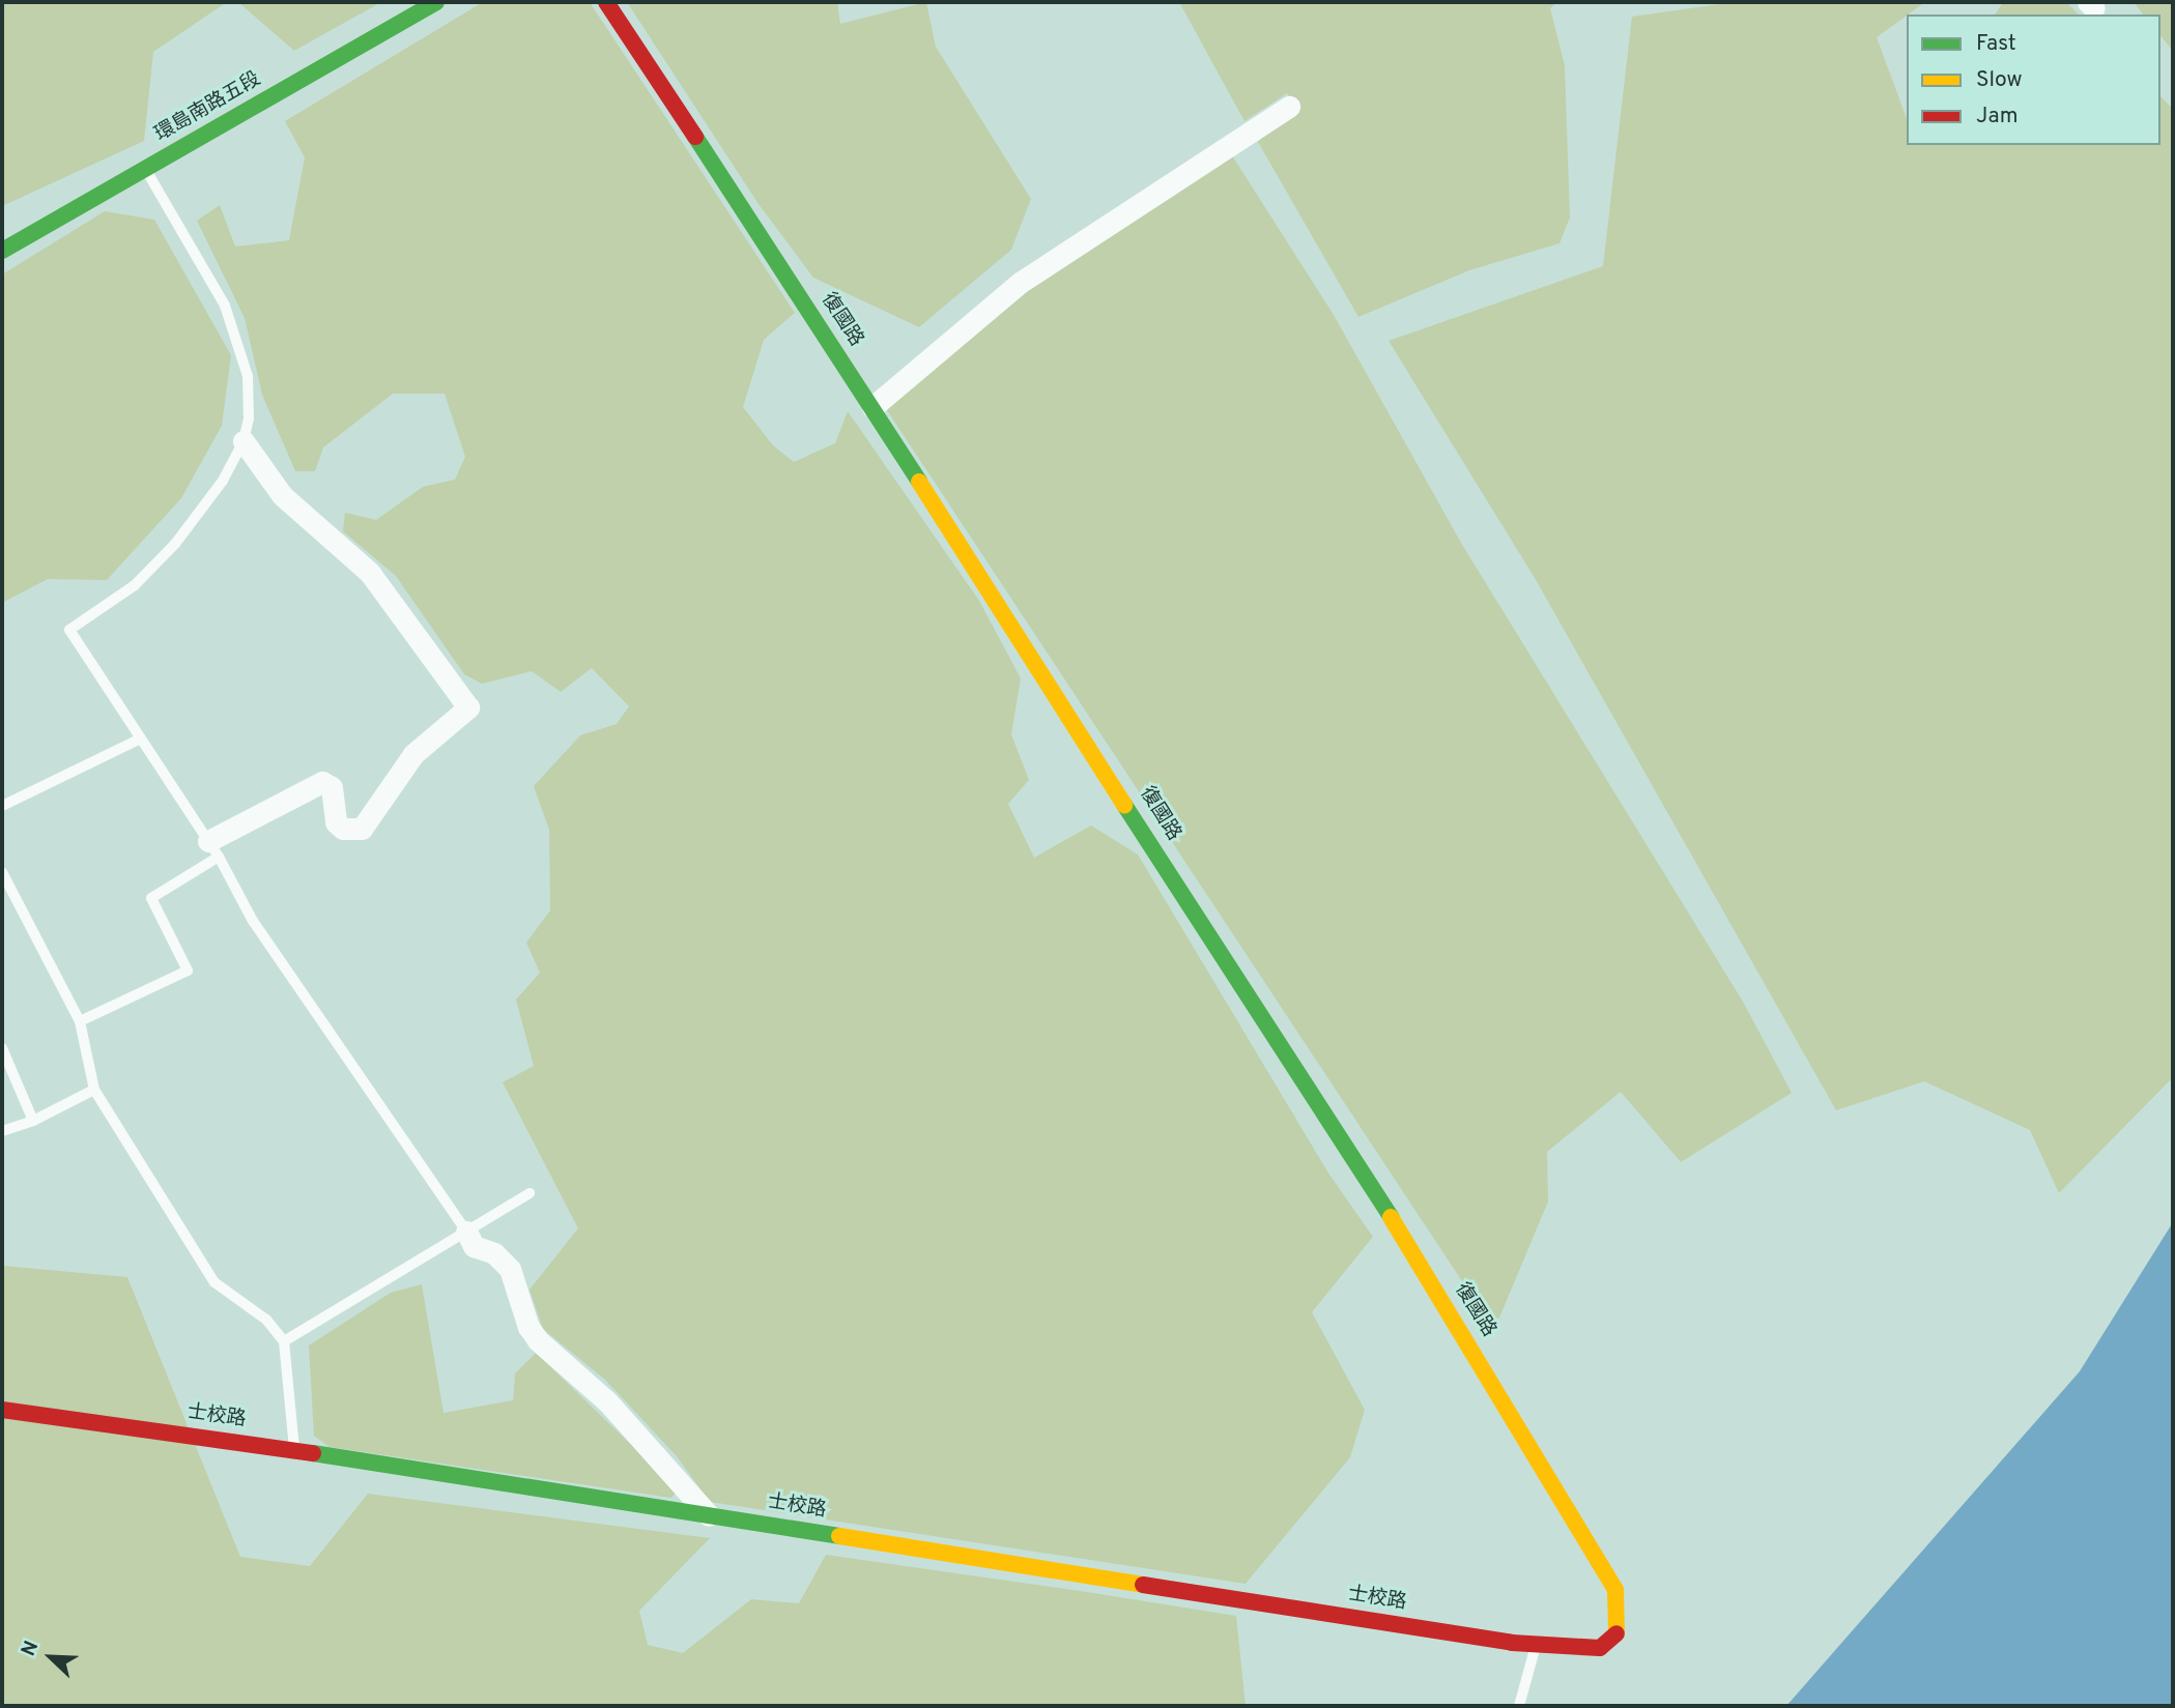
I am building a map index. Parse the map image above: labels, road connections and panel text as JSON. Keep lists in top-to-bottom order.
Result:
{
  "streets": {
    "street": ["環島南路五段", "復國路", "士校路"]
  },
  "crossings": [
    ["復國路", "士校路"]
  ],
  "legend": ["Fast", "Slow", "Jam"],
  "north": "top left"
}
